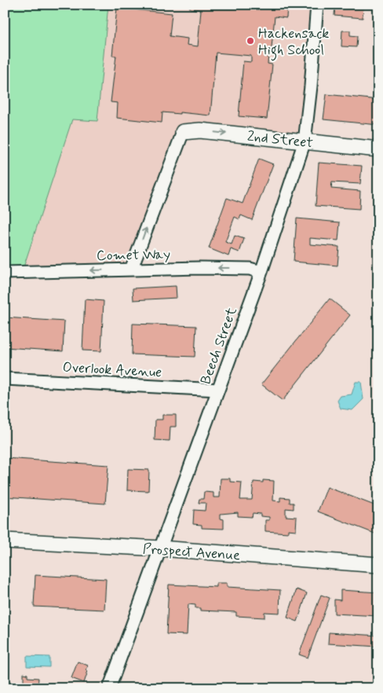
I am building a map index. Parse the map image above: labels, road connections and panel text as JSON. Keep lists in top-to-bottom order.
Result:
{
  "streets": {
    "street": [
      "2nd Street",
      "Comet Way",
      "Beech Street",
      "Overlook Avenue",
      "Prospect Avenue"
    ]
  },
  "crossings": [
    ["2nd Street", "Beech Street"],
    ["Comet Way", "Beech Street"],
    ["Beech Street", "Overlook Avenue"],
    ["Beech Street", "Prospect Avenue"]
  ],
  "one_way": ["2nd Street", "Comet Way"],
  "places": ["Hackensack High School"]
}
